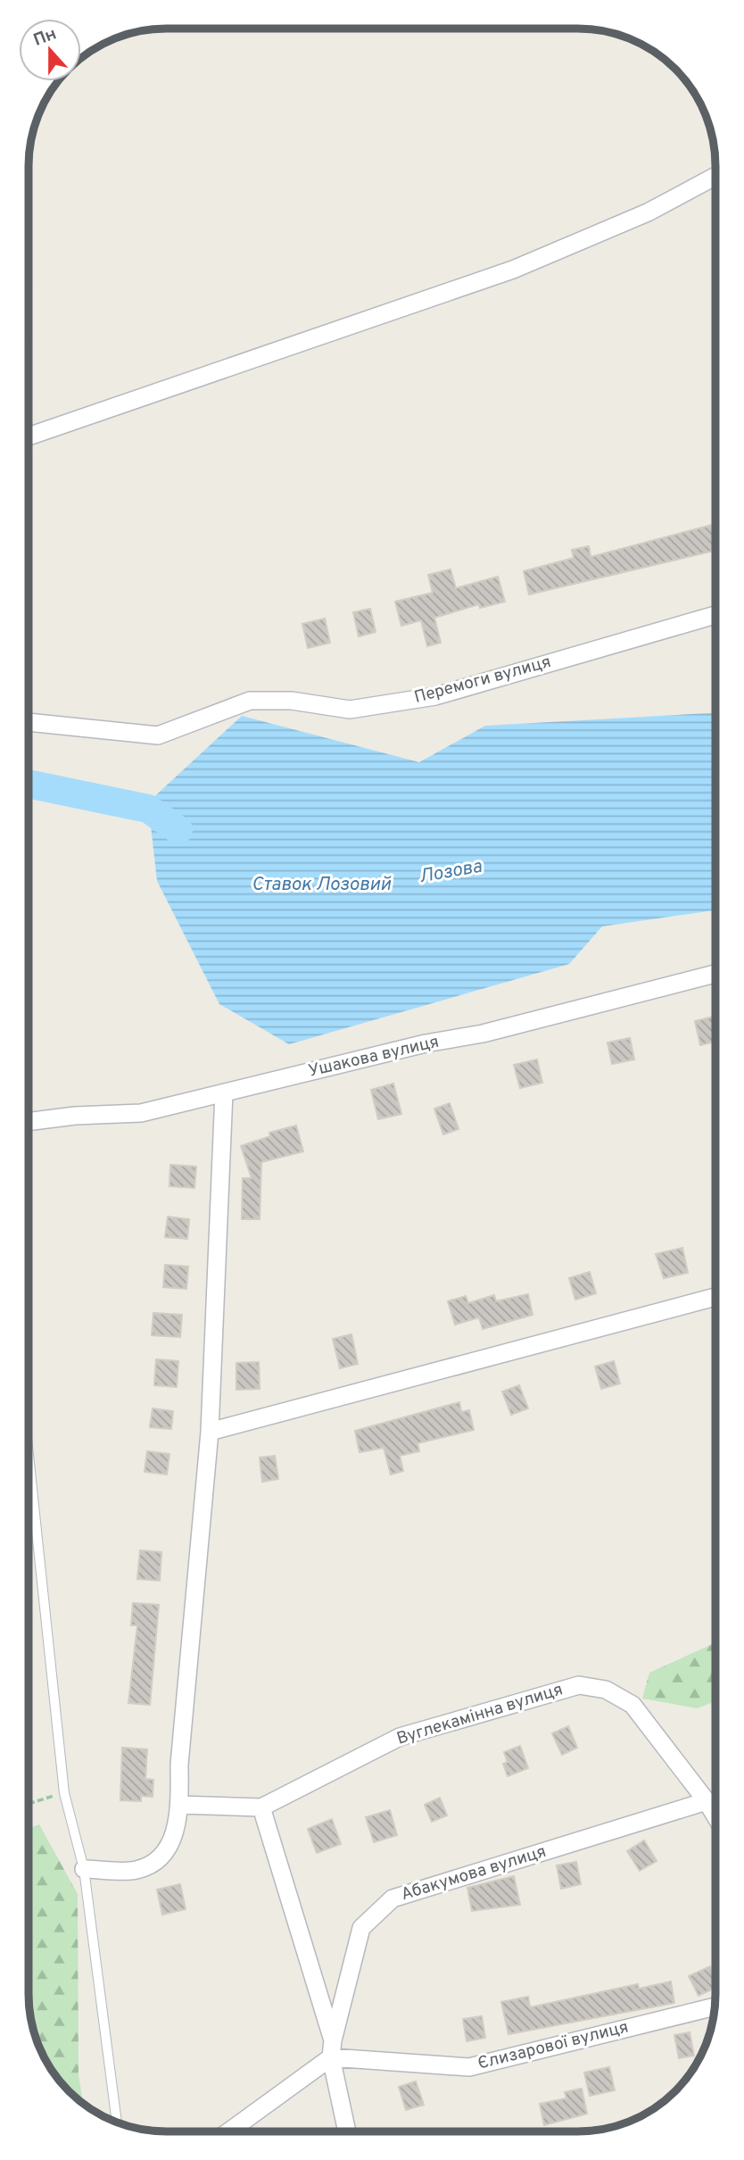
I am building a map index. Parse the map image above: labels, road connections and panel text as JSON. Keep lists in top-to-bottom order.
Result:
{
  "streets": {
    "street": [
      "Перемоги вулиця",
      "Ушакова вулиця",
      "Вуглекамінна вулиця",
      "Абакумова вулиця",
      "Єлизарової вулиця"
    ]
  },
  "crossings": [
    ["Вуглекамінна вулиця", "Абакумова вулиця"]
  ],
  "water": ["Лозова", "Ставок Лозовий"],
  "north": "top"
}
